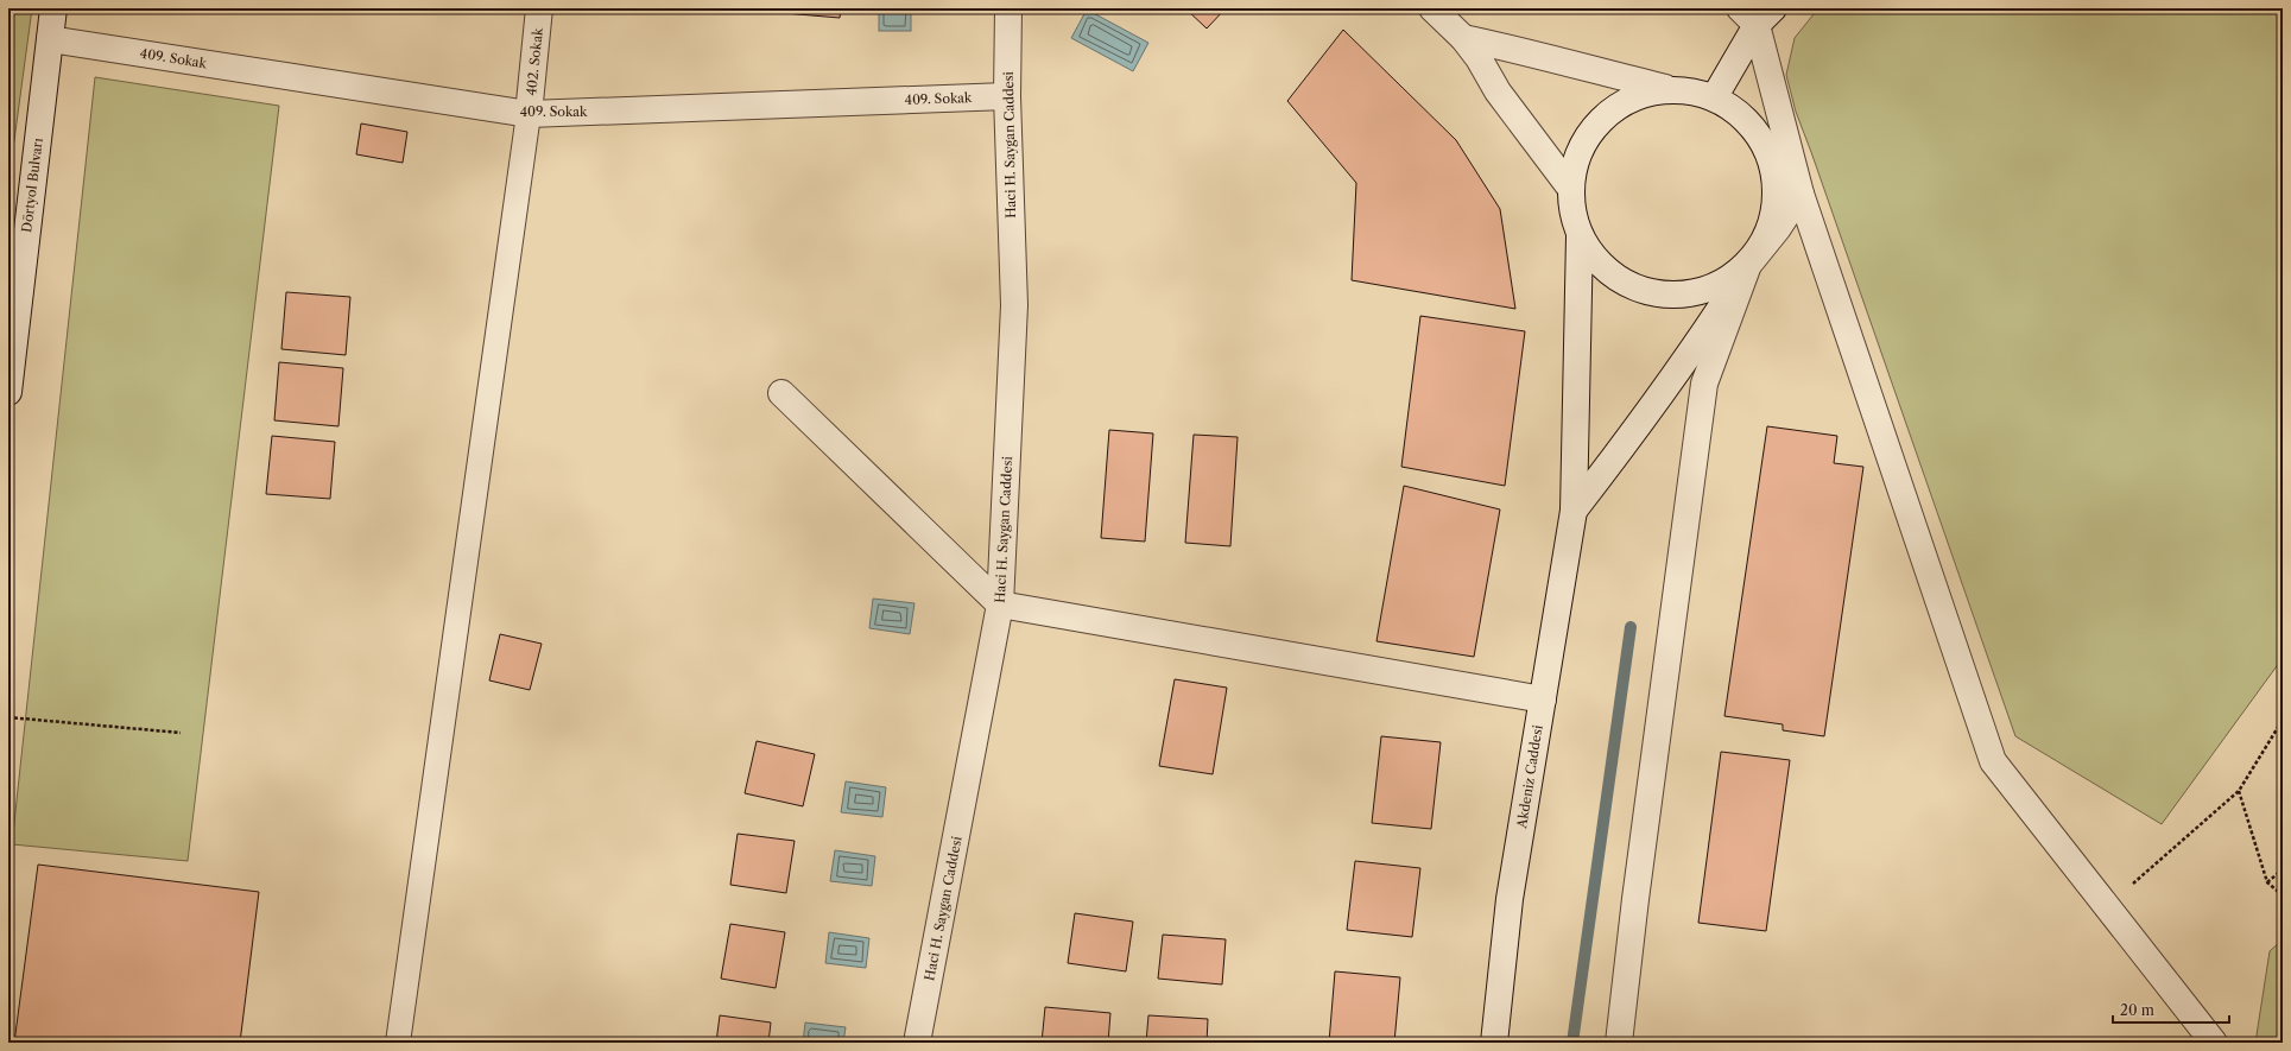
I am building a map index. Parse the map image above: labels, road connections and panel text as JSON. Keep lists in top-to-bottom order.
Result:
{
  "streets": {
    "street": [
      "409. Sokak",
      "402. Sokak",
      "Haci H. Saygan Caddesi",
      "Dörtyol Bulvarı",
      "Akdeniz Caddesi"
    ]
  },
  "crossings": [
    ["409. Sokak", "402. Sokak"],
    ["409. Sokak", "Haci H. Saygan Caddesi"],
    ["409. Sokak", "Dörtyol Bulvarı"]
  ],
  "scale_bar": "20 m"
}
